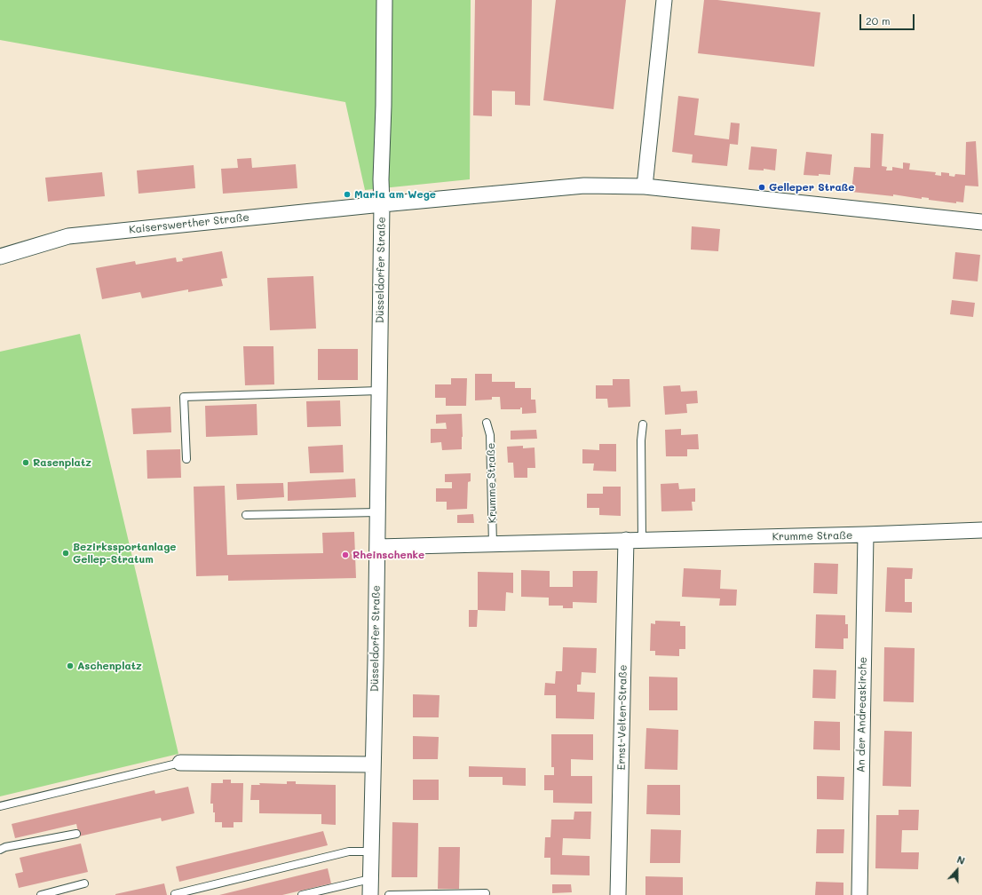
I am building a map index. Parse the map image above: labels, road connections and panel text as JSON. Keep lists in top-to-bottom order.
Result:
{
  "streets": {
    "street": [
      "Kaiserswerther Straße",
      "Düsseldorfer Straße",
      "Krumme Straße",
      "An der Andreaskirche",
      "Ernst-Velten-Straße"
    ]
  },
  "crossings": [
    ["Kaiserswerther Straße", "Düsseldorfer Straße"],
    ["Düsseldorfer Straße", "Krumme Straße"],
    ["Krumme Straße", "An der Andreaskirche"],
    ["Krumme Straße", "Ernst-Velten-Straße"]
  ],
  "places": [
    "Gelleper Straße",
    "Maria am Wege",
    "Rasenplatz",
    "Bezirkssportanlage Gellep-Stratum",
    "Rheinschenke",
    "Aschenplatz"
  ],
  "scale_bar": "20 m",
  "north": "top"
}
